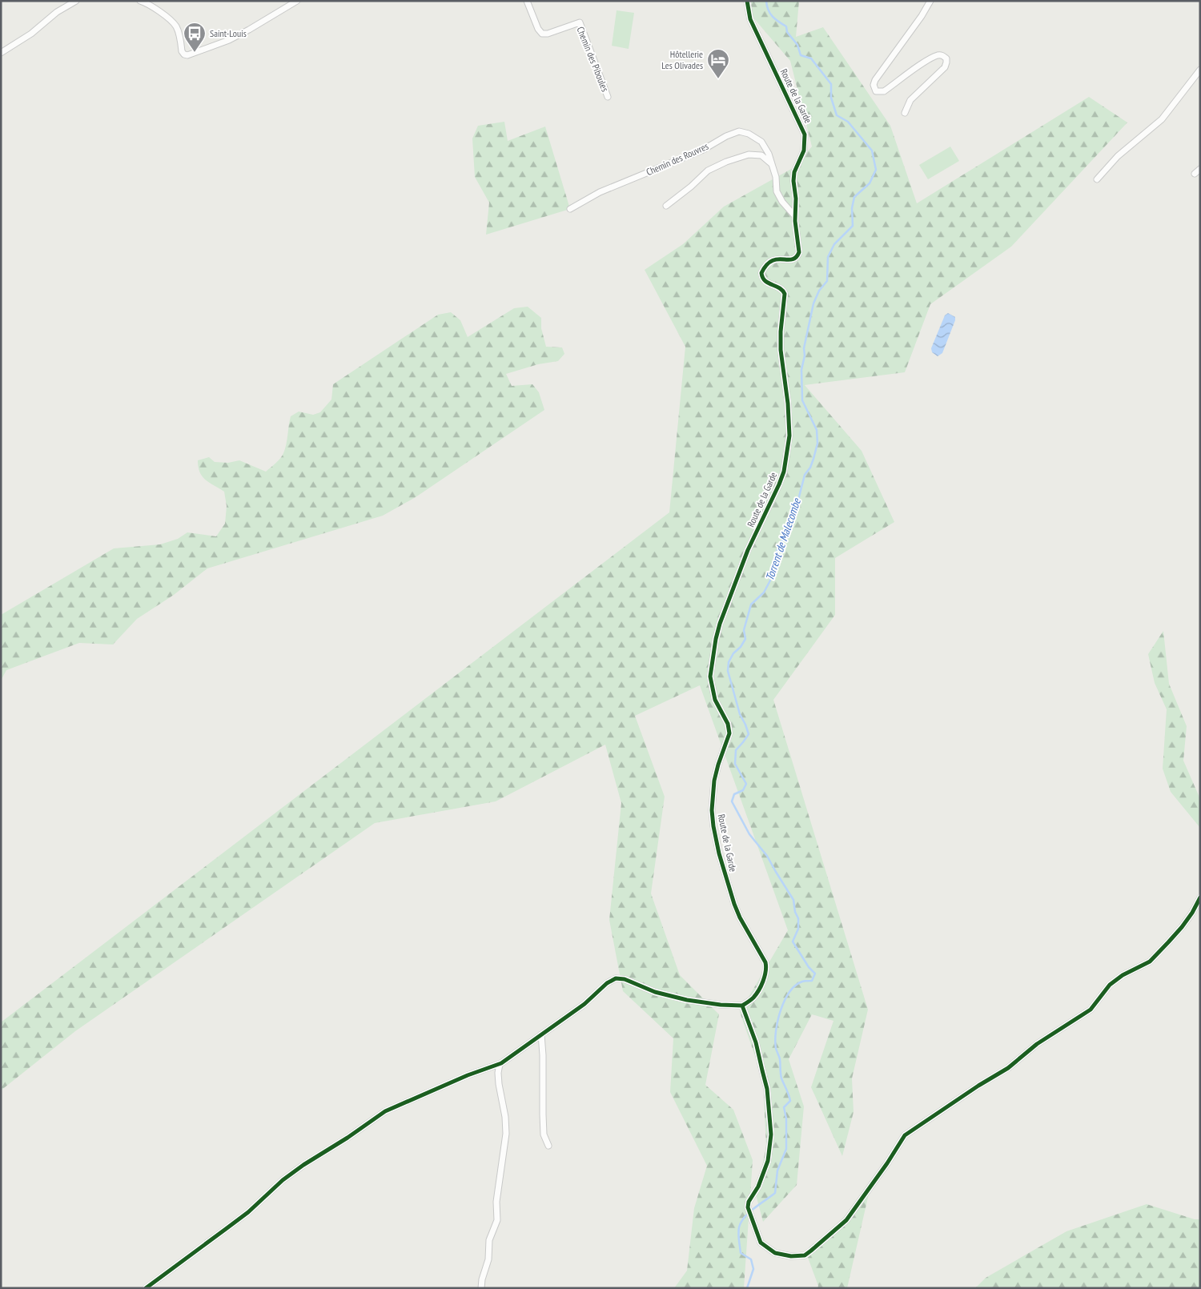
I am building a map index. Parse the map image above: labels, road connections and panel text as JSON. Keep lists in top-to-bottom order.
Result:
{
  "streets": {
    "street": ["Chemin des Piboules", "Route de la Garde", "Chemin des Rouvres"]
  },
  "water": ["Torrent de Malecombe"],
  "places": {
    "bus stop": ["Saint-Louis"],
    "hotel": ["Hôtellerie Les Olivades"]
  }
}
